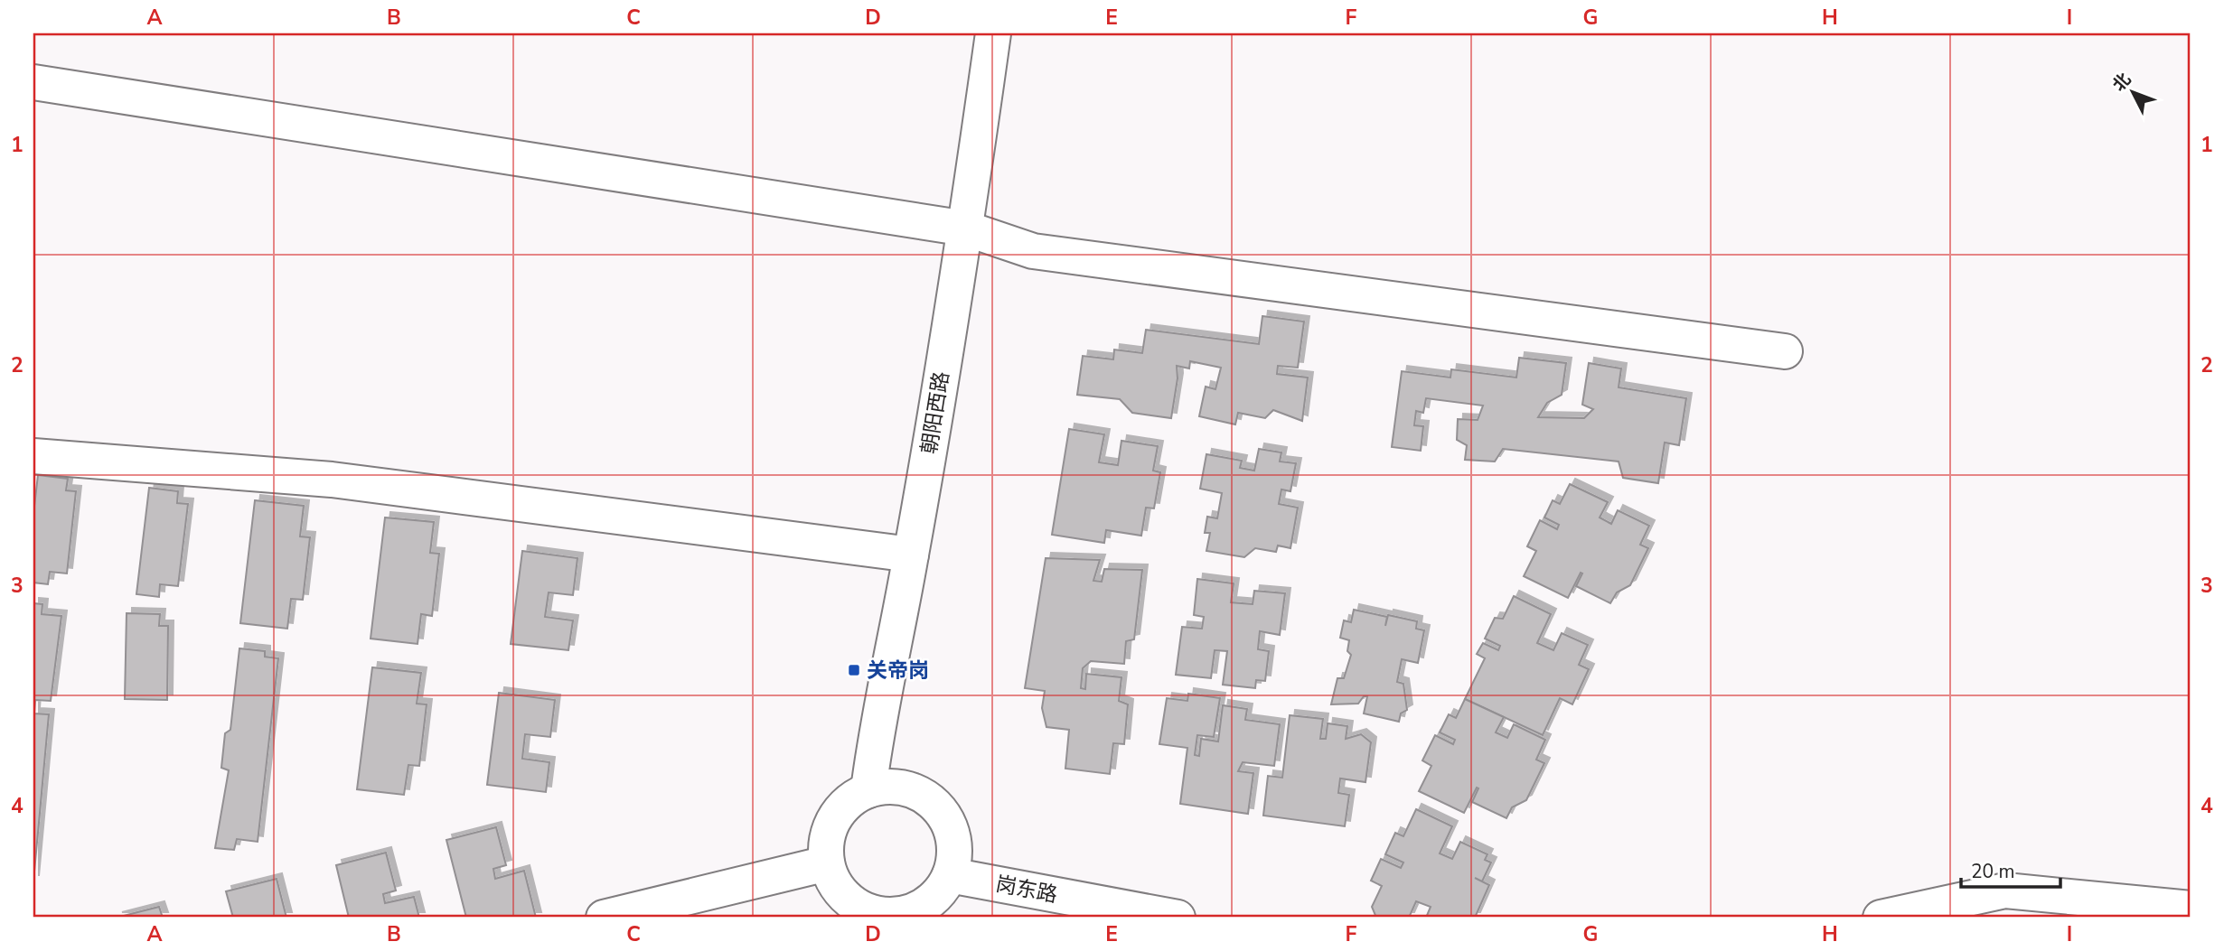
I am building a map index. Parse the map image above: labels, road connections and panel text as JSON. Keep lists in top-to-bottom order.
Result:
{
  "streets": {
    "street": ["朝阳西路", "岗东路"]
  },
  "crossings": [
    ["朝阳西路", "岗东路"]
  ],
  "places": {
    "transit": ["关帝岗"]
  },
  "scale_bar": "20 m",
  "north": "top left",
  "grid": {
    "columns": [
      "A",
      "B",
      "C",
      "D",
      "E",
      "F",
      "G",
      "H",
      "I"
    ],
    "rows": [
      "1",
      "2",
      "3",
      "4"
    ]
  }
}
